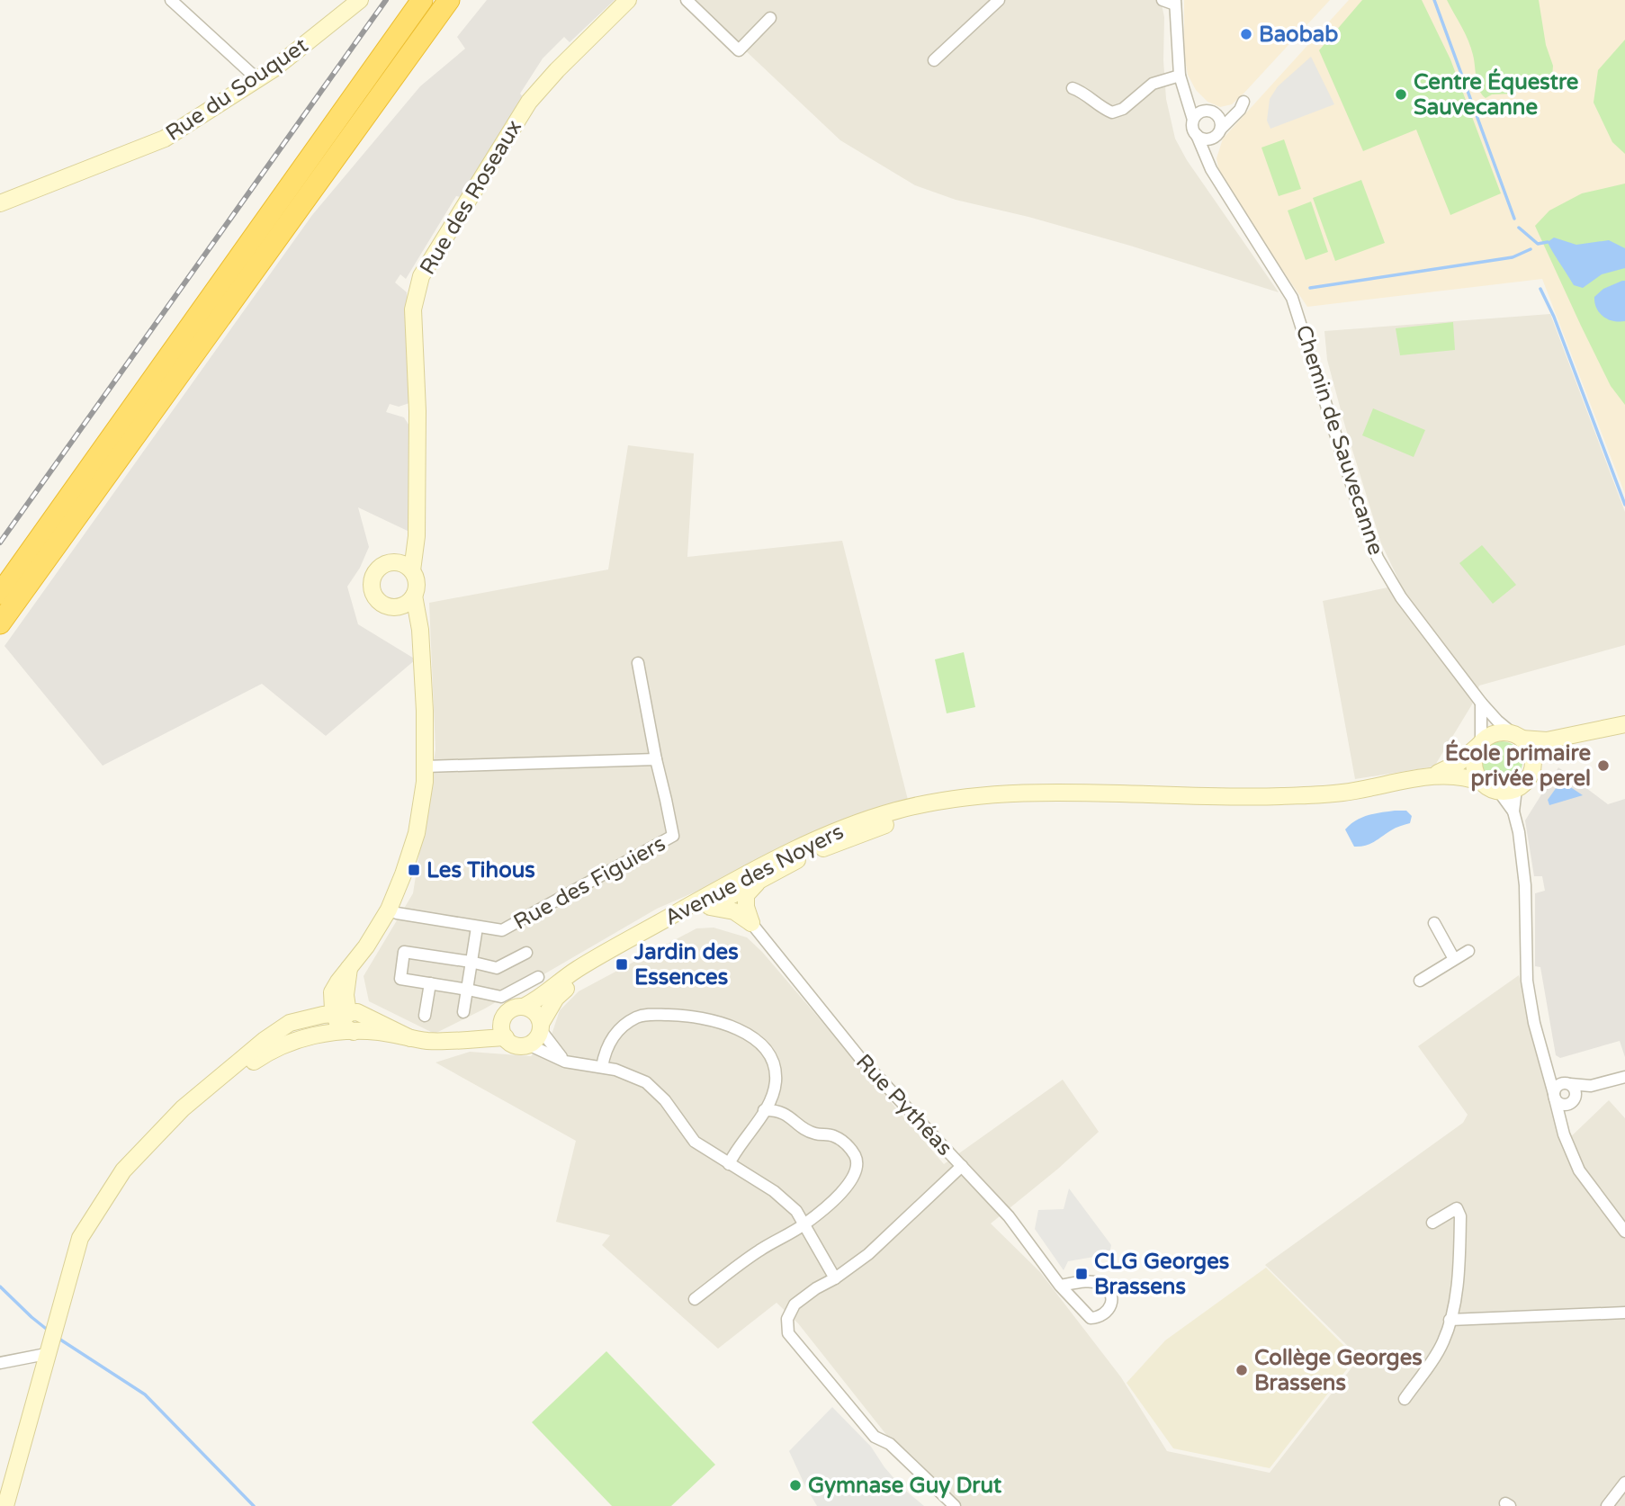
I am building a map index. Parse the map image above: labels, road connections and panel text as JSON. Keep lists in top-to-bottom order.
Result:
{
  "streets": {
    "street": [
      "Rue du Souquet",
      "Rue des Roseaux",
      "Chemin de Sauvecanne",
      "Avenue des Noyers",
      "Rue des Figuiers",
      "Rue Pythéas"
    ]
  },
  "crossings": [
    ["Chemin de Sauvecanne", "Avenue des Noyers"]
  ],
  "places": {
    "other": [
      "Baobab",
      "Centre Équestre Sauvecanne",
      "École primaire privée perel",
      "Collège Georges Brassens",
      "Gymnase Guy Drut"
    ],
    "transit": ["Les Tihous", "Jardin des Essences", "CLG Georges Brassens"]
  }
}
